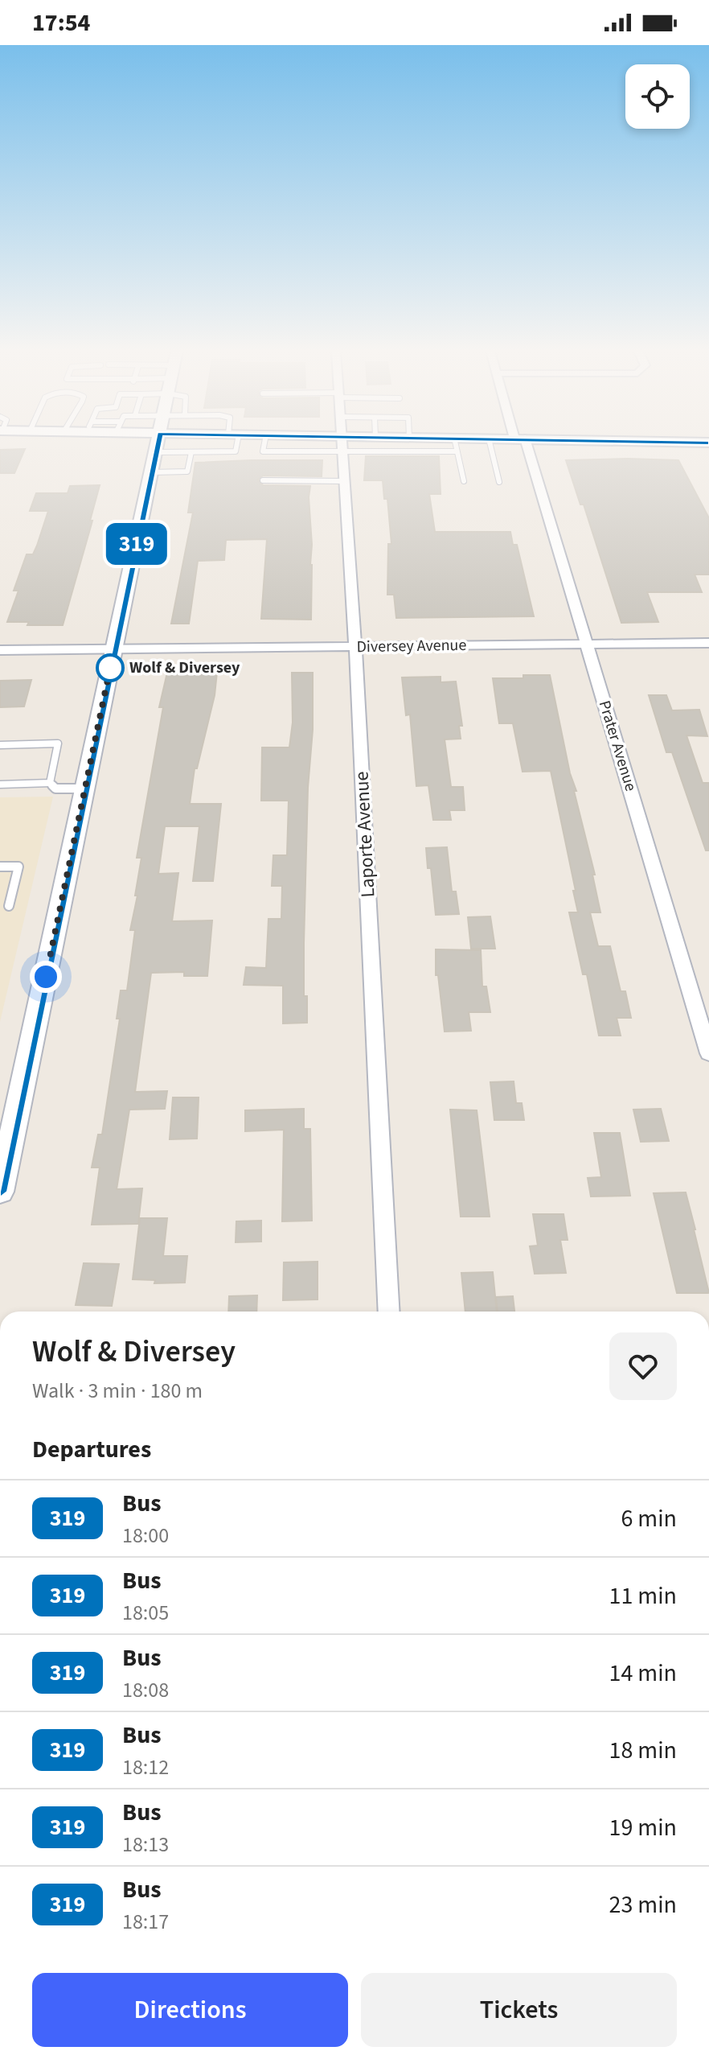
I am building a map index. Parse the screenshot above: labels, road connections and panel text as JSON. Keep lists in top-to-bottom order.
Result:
{
  "streets": {
    "street": ["Diversey Avenue", "Prater Avenue", "Laporte Avenue"]
  },
  "crossings": [
    ["Diversey Avenue", "Prater Avenue"],
    ["Diversey Avenue", "Laporte Avenue"]
  ],
  "places": ["Wolf & Diversey"],
  "lines": ["bus line 319"],
  "page": {
    "status": "17:54",
    "on_map": "319",
    "heading": [
      ["Wolf & Diversey", "Walk · 3 min · 180 m"],
      "Departures"
    ],
    "list": [
      {
        "mark": "319",
        "name": "Bus",
        "note": "18:00",
        "value": "6 min"
      },
      {
        "mark": "319",
        "name": "Bus",
        "note": "18:05",
        "value": "11 min"
      },
      {
        "mark": "319",
        "name": "Bus",
        "note": "18:08",
        "value": "14 min"
      },
      {
        "mark": "319",
        "name": "Bus",
        "note": "18:12",
        "value": "18 min"
      },
      {
        "mark": "319",
        "name": "Bus",
        "note": "18:13",
        "value": "19 min"
      },
      {
        "mark": "319",
        "name": "Bus",
        "note": "18:17",
        "value": "23 min"
      }
    ],
    "buttons": ["Directions", "Tickets"]
  }
}
